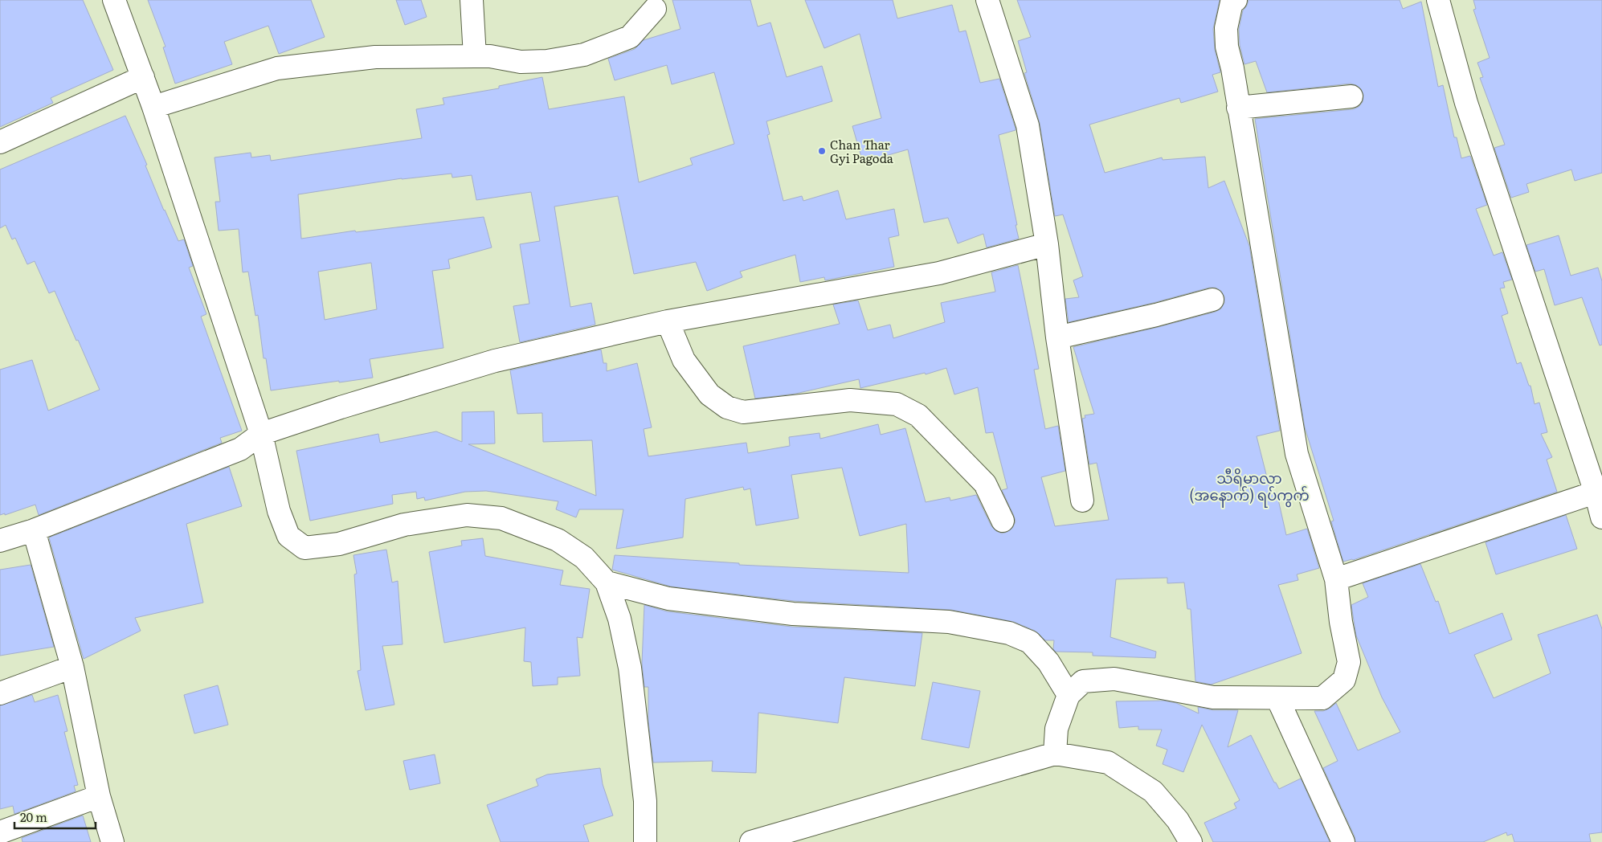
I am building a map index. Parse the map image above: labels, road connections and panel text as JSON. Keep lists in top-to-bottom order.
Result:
{
  "districts": ["သီရိမာလာ (အနောက်) ရပ်ကွက်"],
  "places": ["Chan Thar Gyi Pagoda"],
  "scale_bar": "20 m"
}
